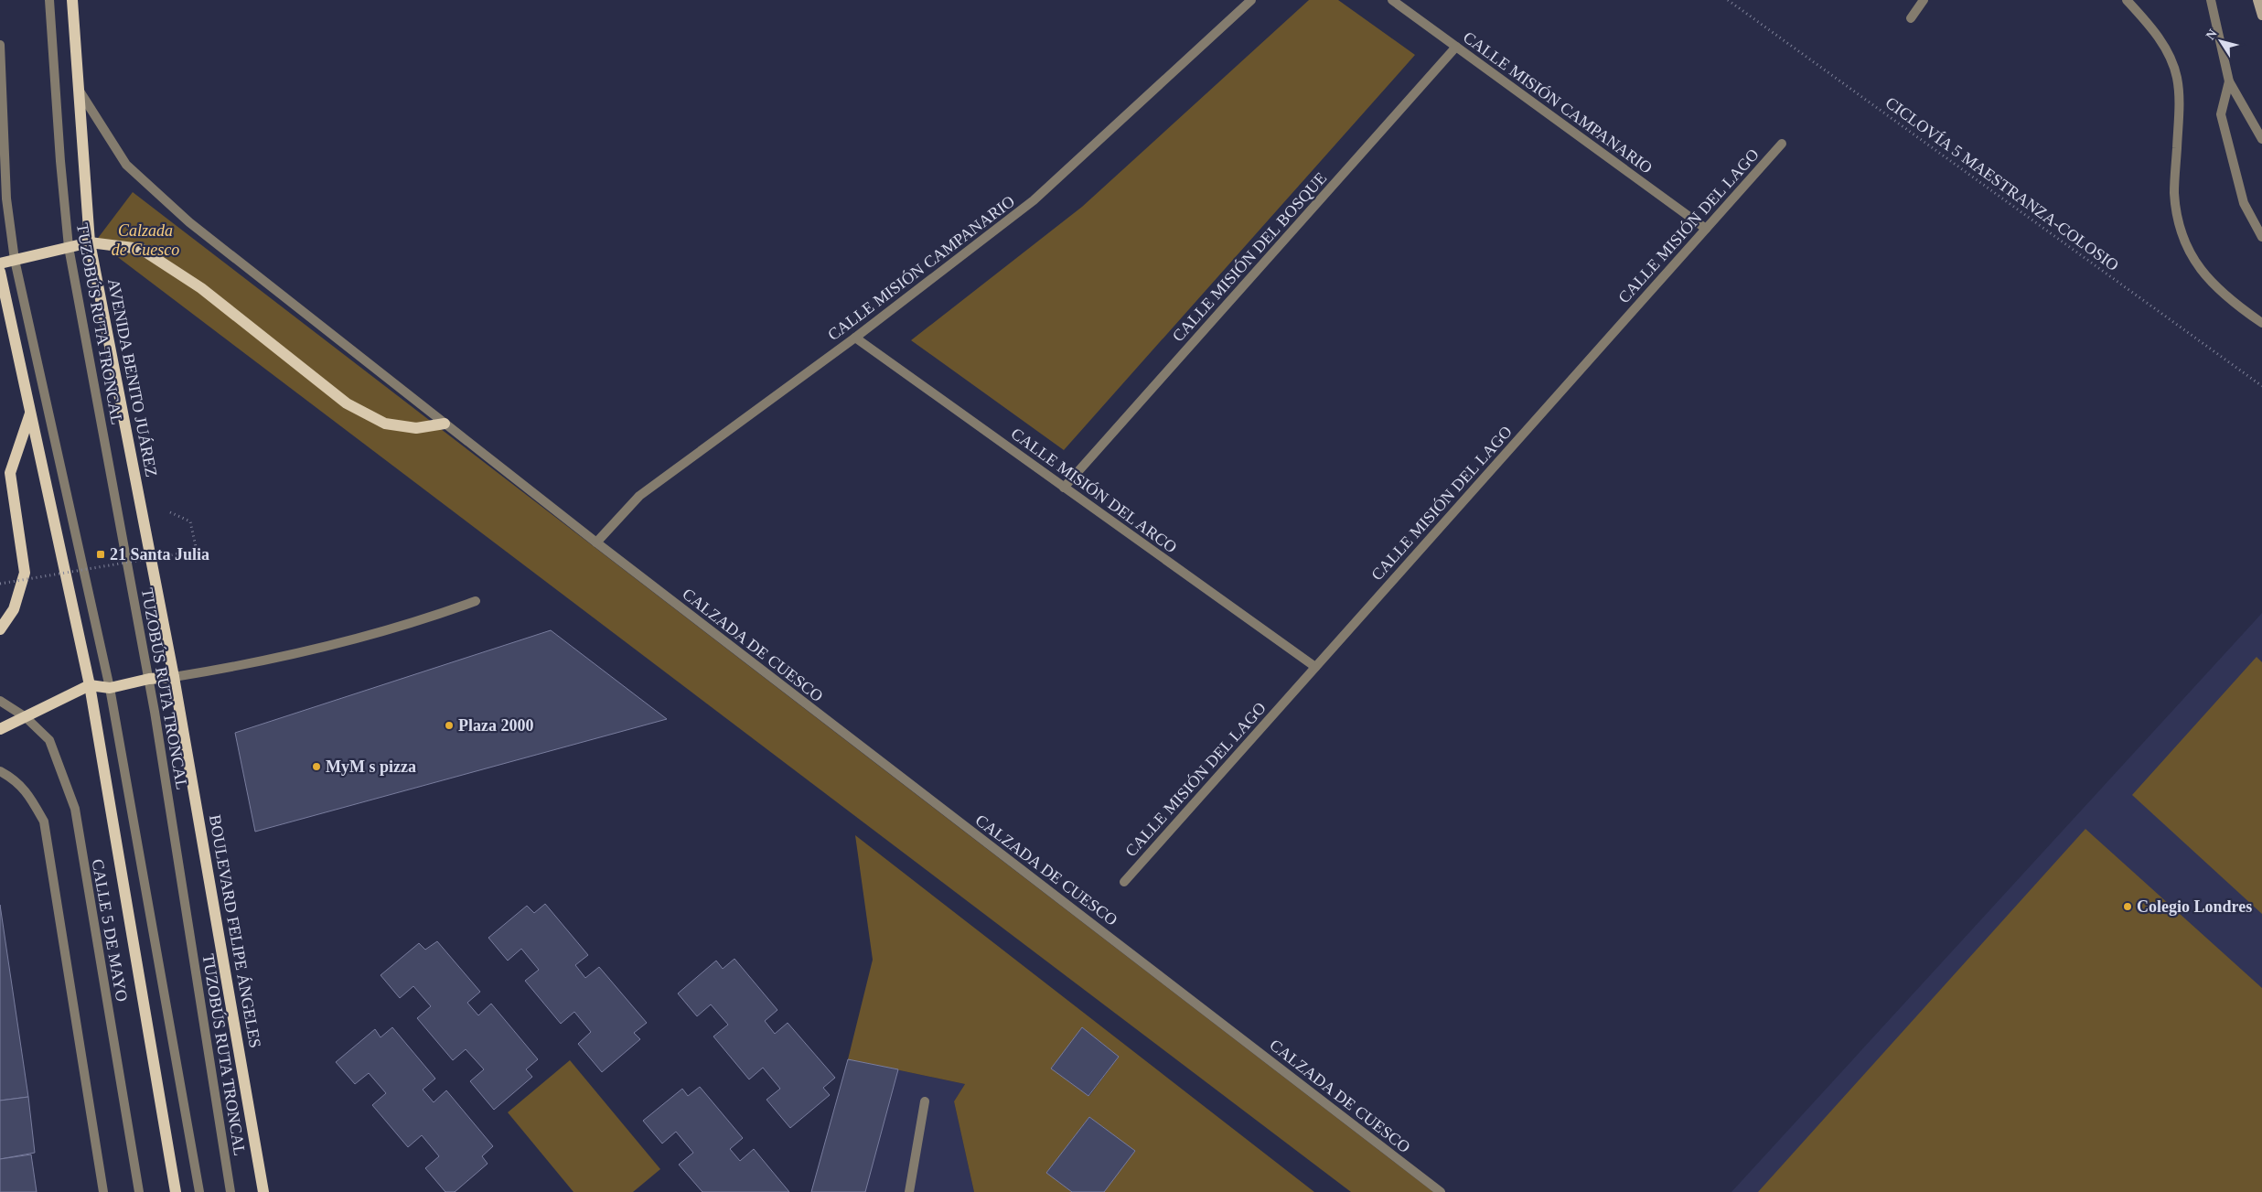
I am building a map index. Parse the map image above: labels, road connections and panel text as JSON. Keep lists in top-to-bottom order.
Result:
{
  "streets": {
    "main road": ["AVENIDA BENITO JUÁREZ", "BOULEVARD FELIPE ÁNGELES"],
    "street": [
      "CALLE MISIÓN CAMPANARIO",
      "CALLE MISIÓN DEL LAGO",
      "CALLE MISIÓN DEL BOSQUE",
      "TUZOBÚS RUTA TRONCAL",
      "CALLE MISIÓN DEL ARCO",
      "CALZADA DE CUESCO",
      "CALLE 5 DE MAYO"
    ],
    "path": ["CICLOVÍA 5 MAESTRANZA-COLOSIO"]
  },
  "crossings": [
    ["CALLE MISIÓN CAMPANARIO", "CALLE MISIÓN DEL LAGO"],
    ["CALLE MISIÓN CAMPANARIO", "CALLE MISIÓN DEL BOSQUE"],
    ["CALLE MISIÓN CAMPANARIO", "CALLE MISIÓN DEL ARCO"],
    ["CALLE MISIÓN CAMPANARIO", "CALZADA DE CUESCO"],
    ["CALLE MISIÓN DEL LAGO", "CALLE MISIÓN DEL ARCO"],
    ["CALLE MISIÓN DEL BOSQUE", "CALLE MISIÓN DEL ARCO"],
    ["AVENIDA BENITO JUÁREZ", "CALZADA DE CUESCO"],
    ["AVENIDA BENITO JUÁREZ", "BOULEVARD FELIPE ÁNGELES"]
  ],
  "parks": ["Calzada de Cuesco"],
  "places": {
    "transit": ["21 Santa Julia"],
    "other": ["Plaza 2000", "MyM s pizza", "Colegio Londres"]
  },
  "north": "top left"
}
